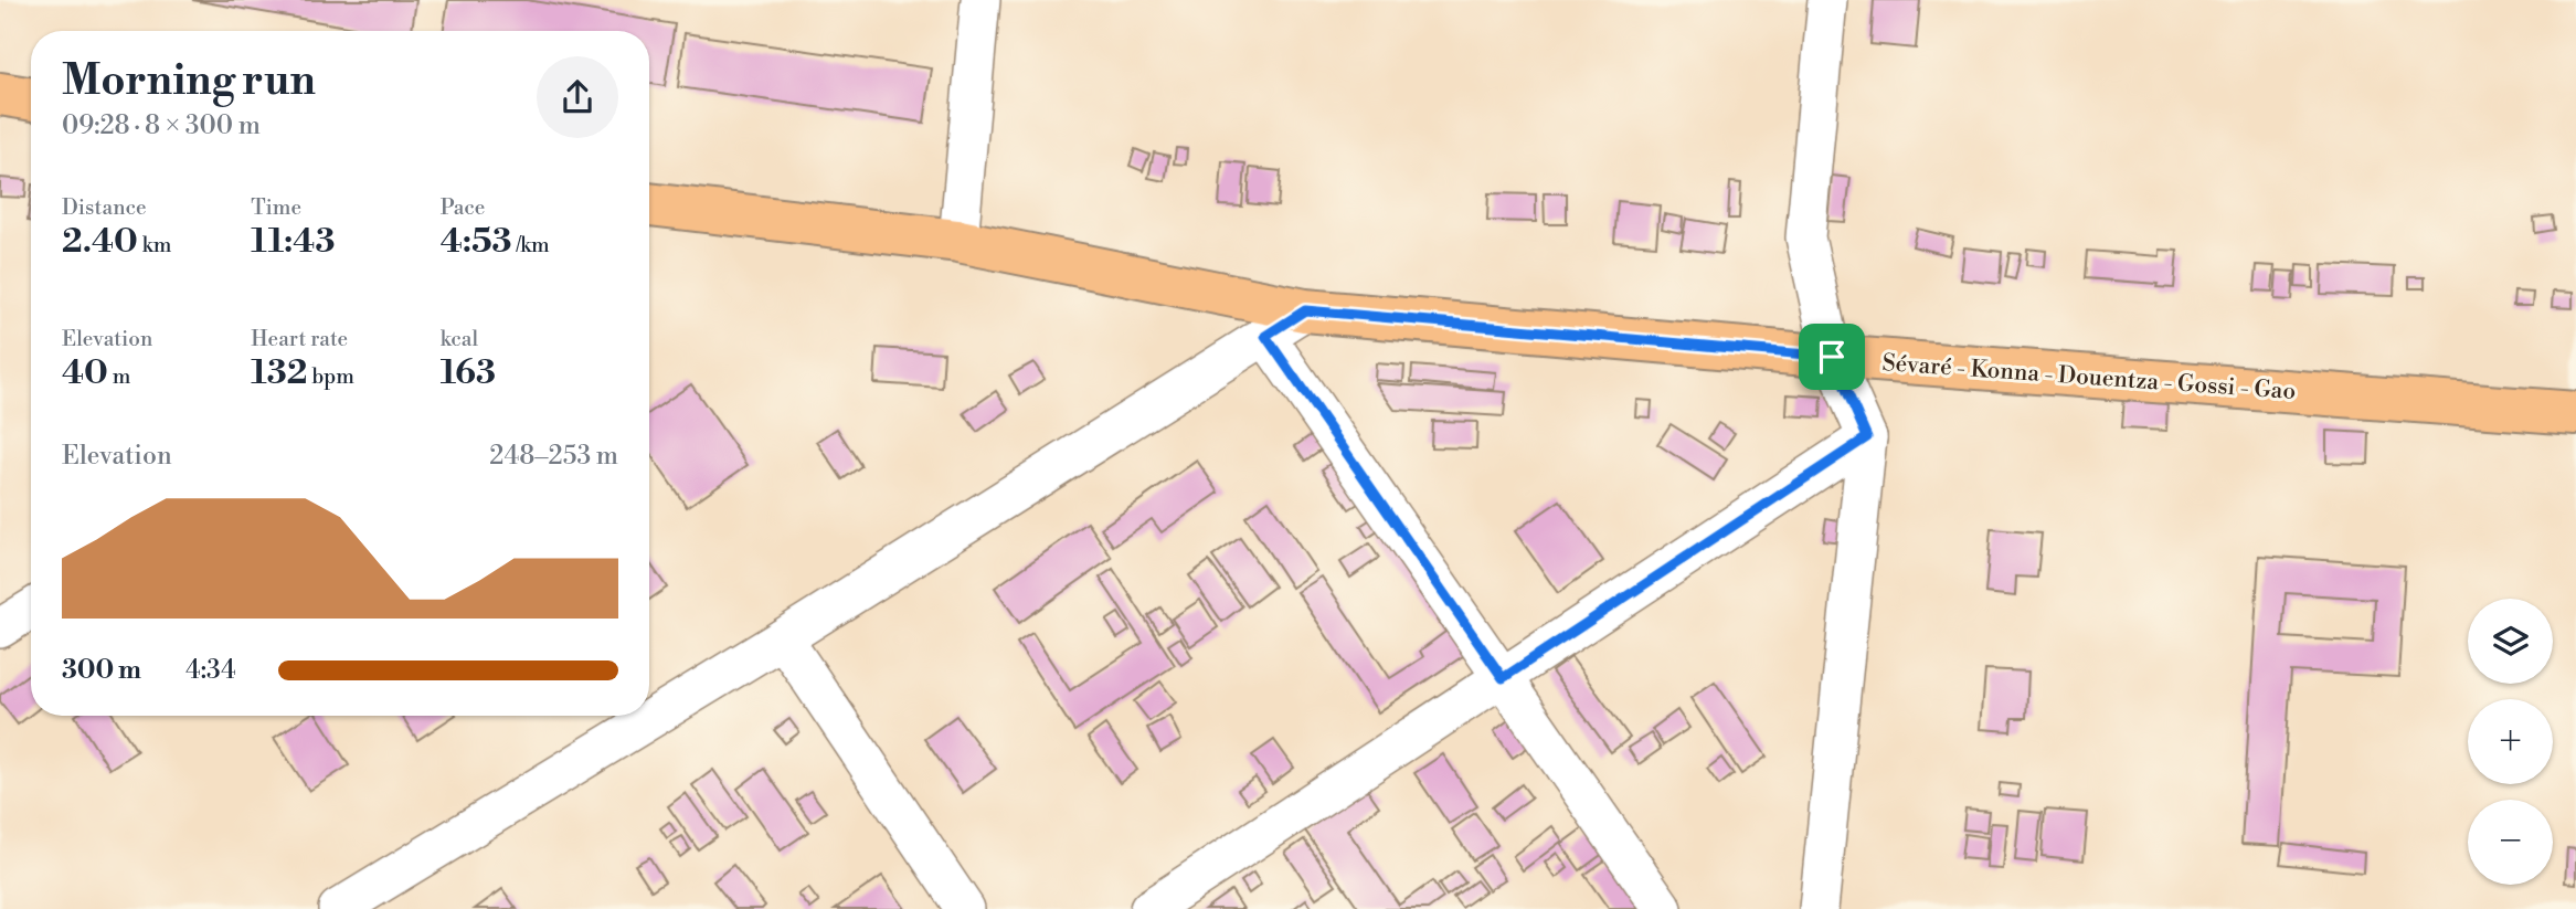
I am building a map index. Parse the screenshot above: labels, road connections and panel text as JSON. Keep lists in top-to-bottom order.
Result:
{
  "streets": {
    "main road": ["Sévaré - Konna - Douentza - Gossi - Gao"]
  },
  "page": {
    "heading": ["Morning run", "09:28 · 8 × 300 m"],
    "stats": [
      ["Distance", "2.40 km"],
      ["Time", "11:43"],
      ["Pace", "4:53 /km"],
      ["Elevation", "40 m"],
      ["Heart rate", "132 bpm"],
      ["kcal", "163"]
    ],
    "chart": ["Elevation", "248–253 m"],
    "map_buttons": ["+", "−"],
    "list": [
      {
        "name": "300 m",
        "note": "4:34"
      }
    ]
  }
}
